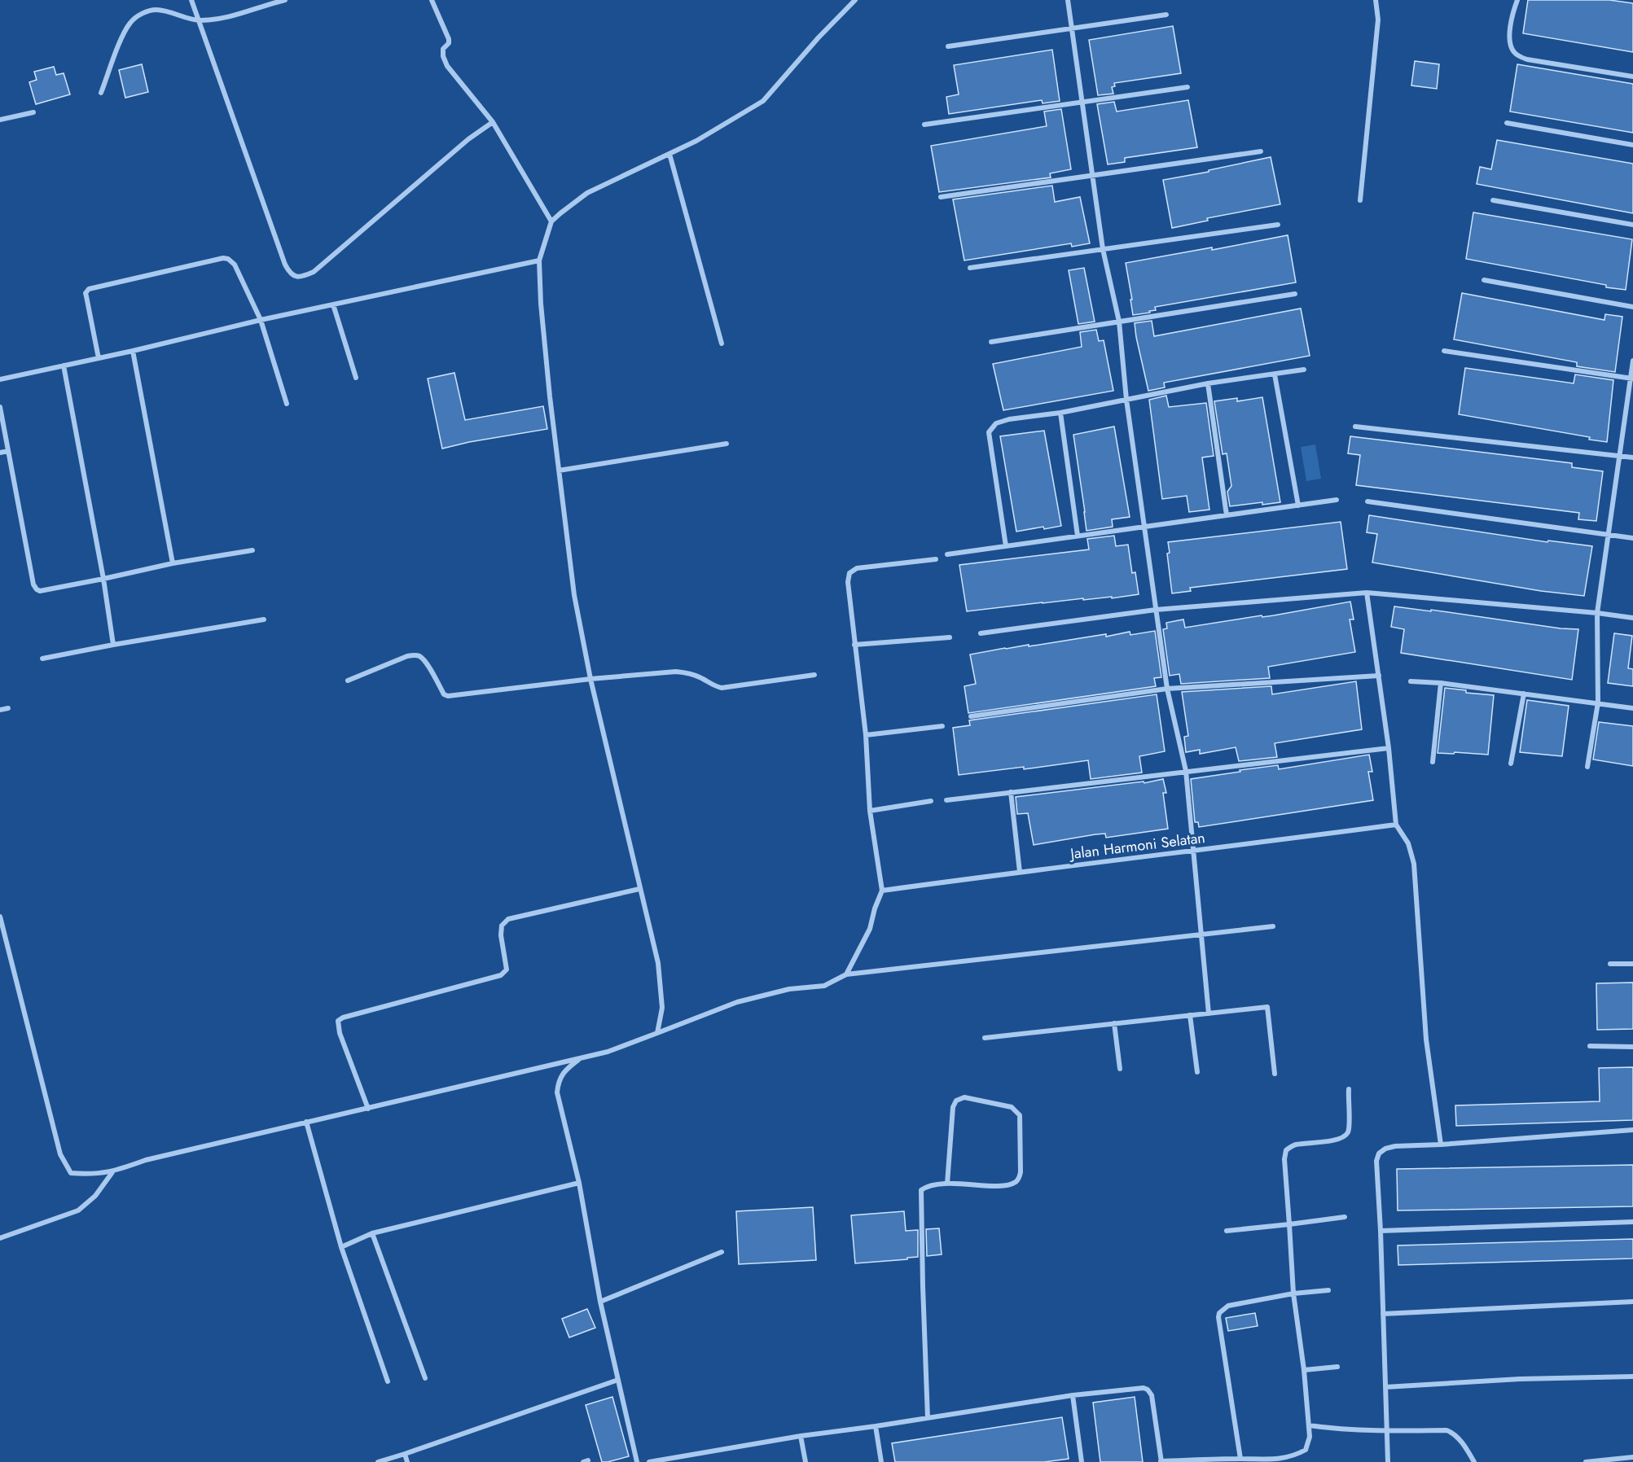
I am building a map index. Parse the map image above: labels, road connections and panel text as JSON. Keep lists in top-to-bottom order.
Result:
{
  "streets": {
    "street": ["Jalan Harmoni Selatan"]
  }
}
